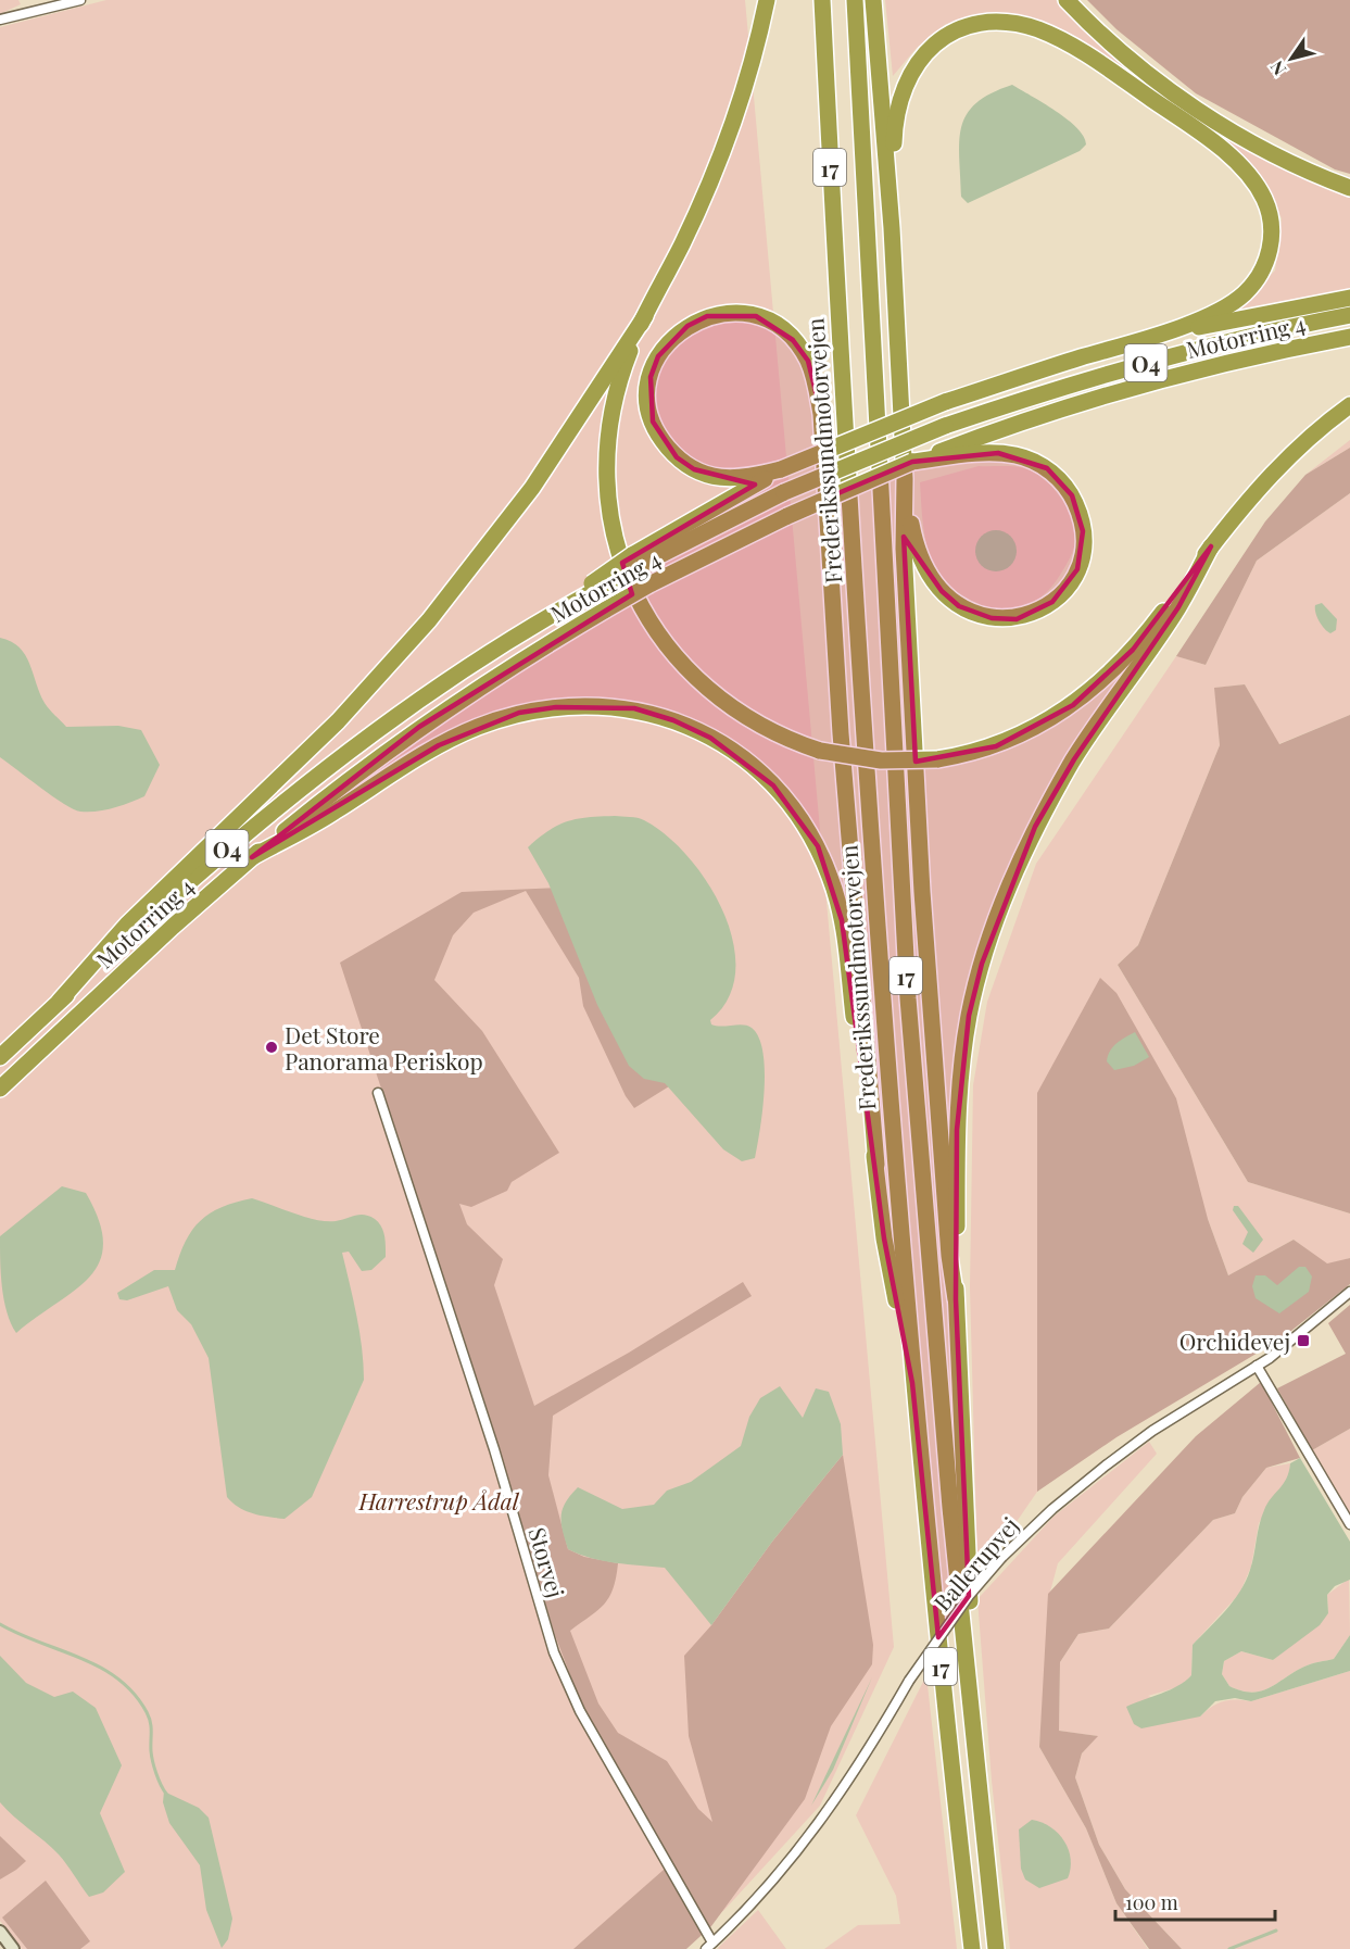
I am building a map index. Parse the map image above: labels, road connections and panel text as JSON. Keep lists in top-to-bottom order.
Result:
{
  "streets": {
    "highway": [
      "17",
      "Motorring 4",
      "O4",
      "Frederikssundmotorvejen"
    ],
    "street": ["Storvej", "Ballerupvej"]
  },
  "crossings": [
    ["Storvej", "Ballerupvej"]
  ],
  "parks": ["Harrestrup Ådal"],
  "places": {
    "other": ["Det Store Panorama Periskop"],
    "transit": ["Orchidevej"]
  },
  "scale_bar": "100 m",
  "north": "bottom left"
}
